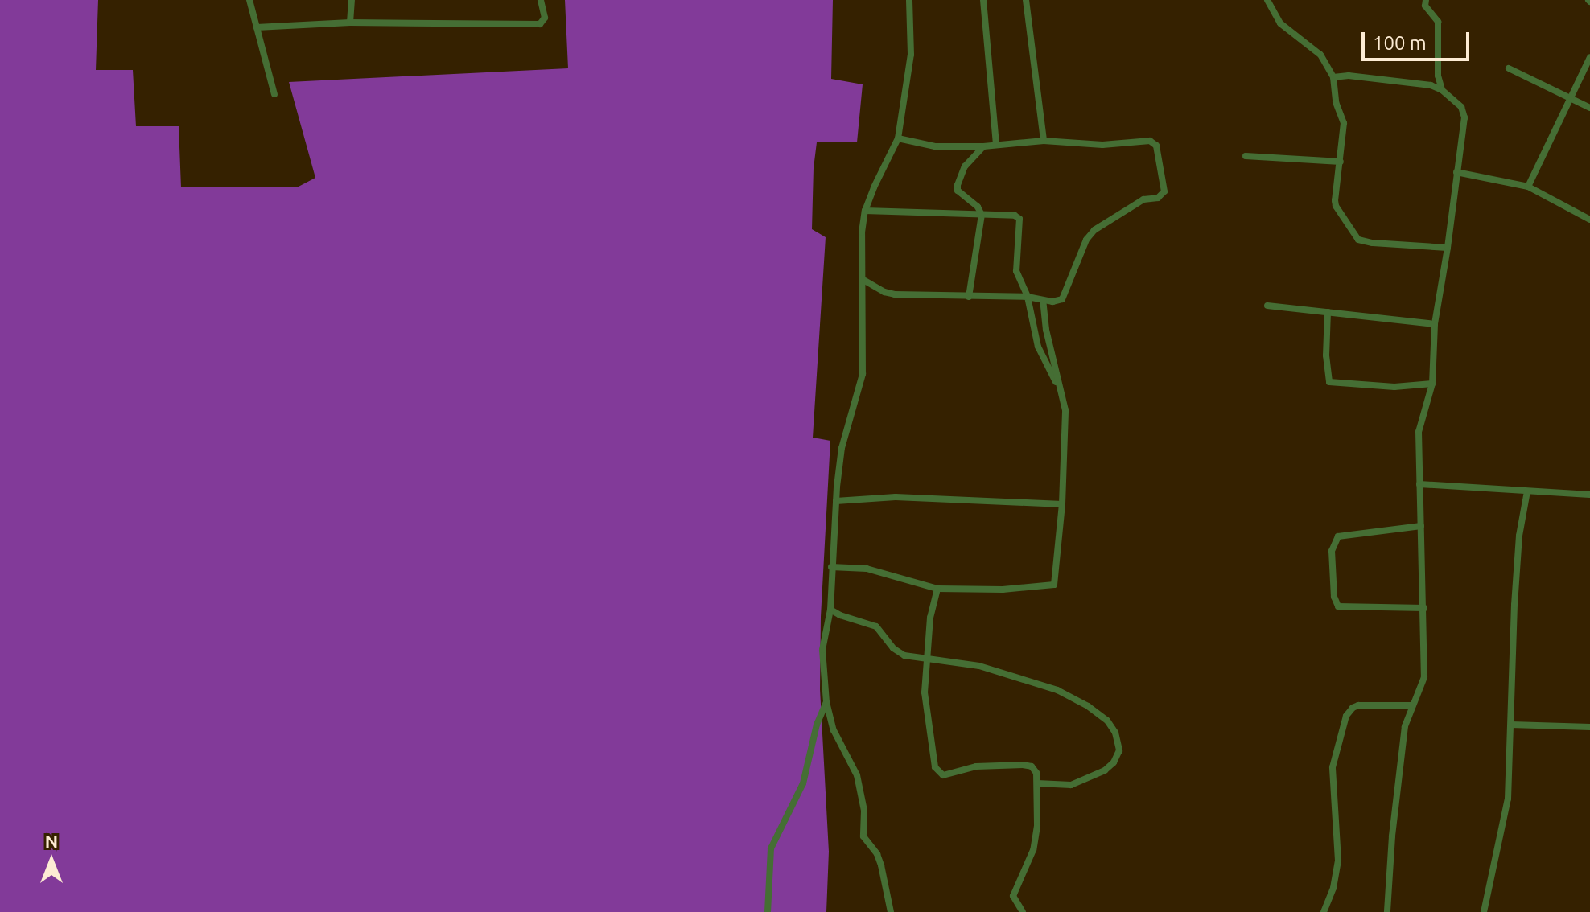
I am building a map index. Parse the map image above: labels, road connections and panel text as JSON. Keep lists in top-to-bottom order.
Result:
{
  "scale_bar": "100 m",
  "north": "top"
}
